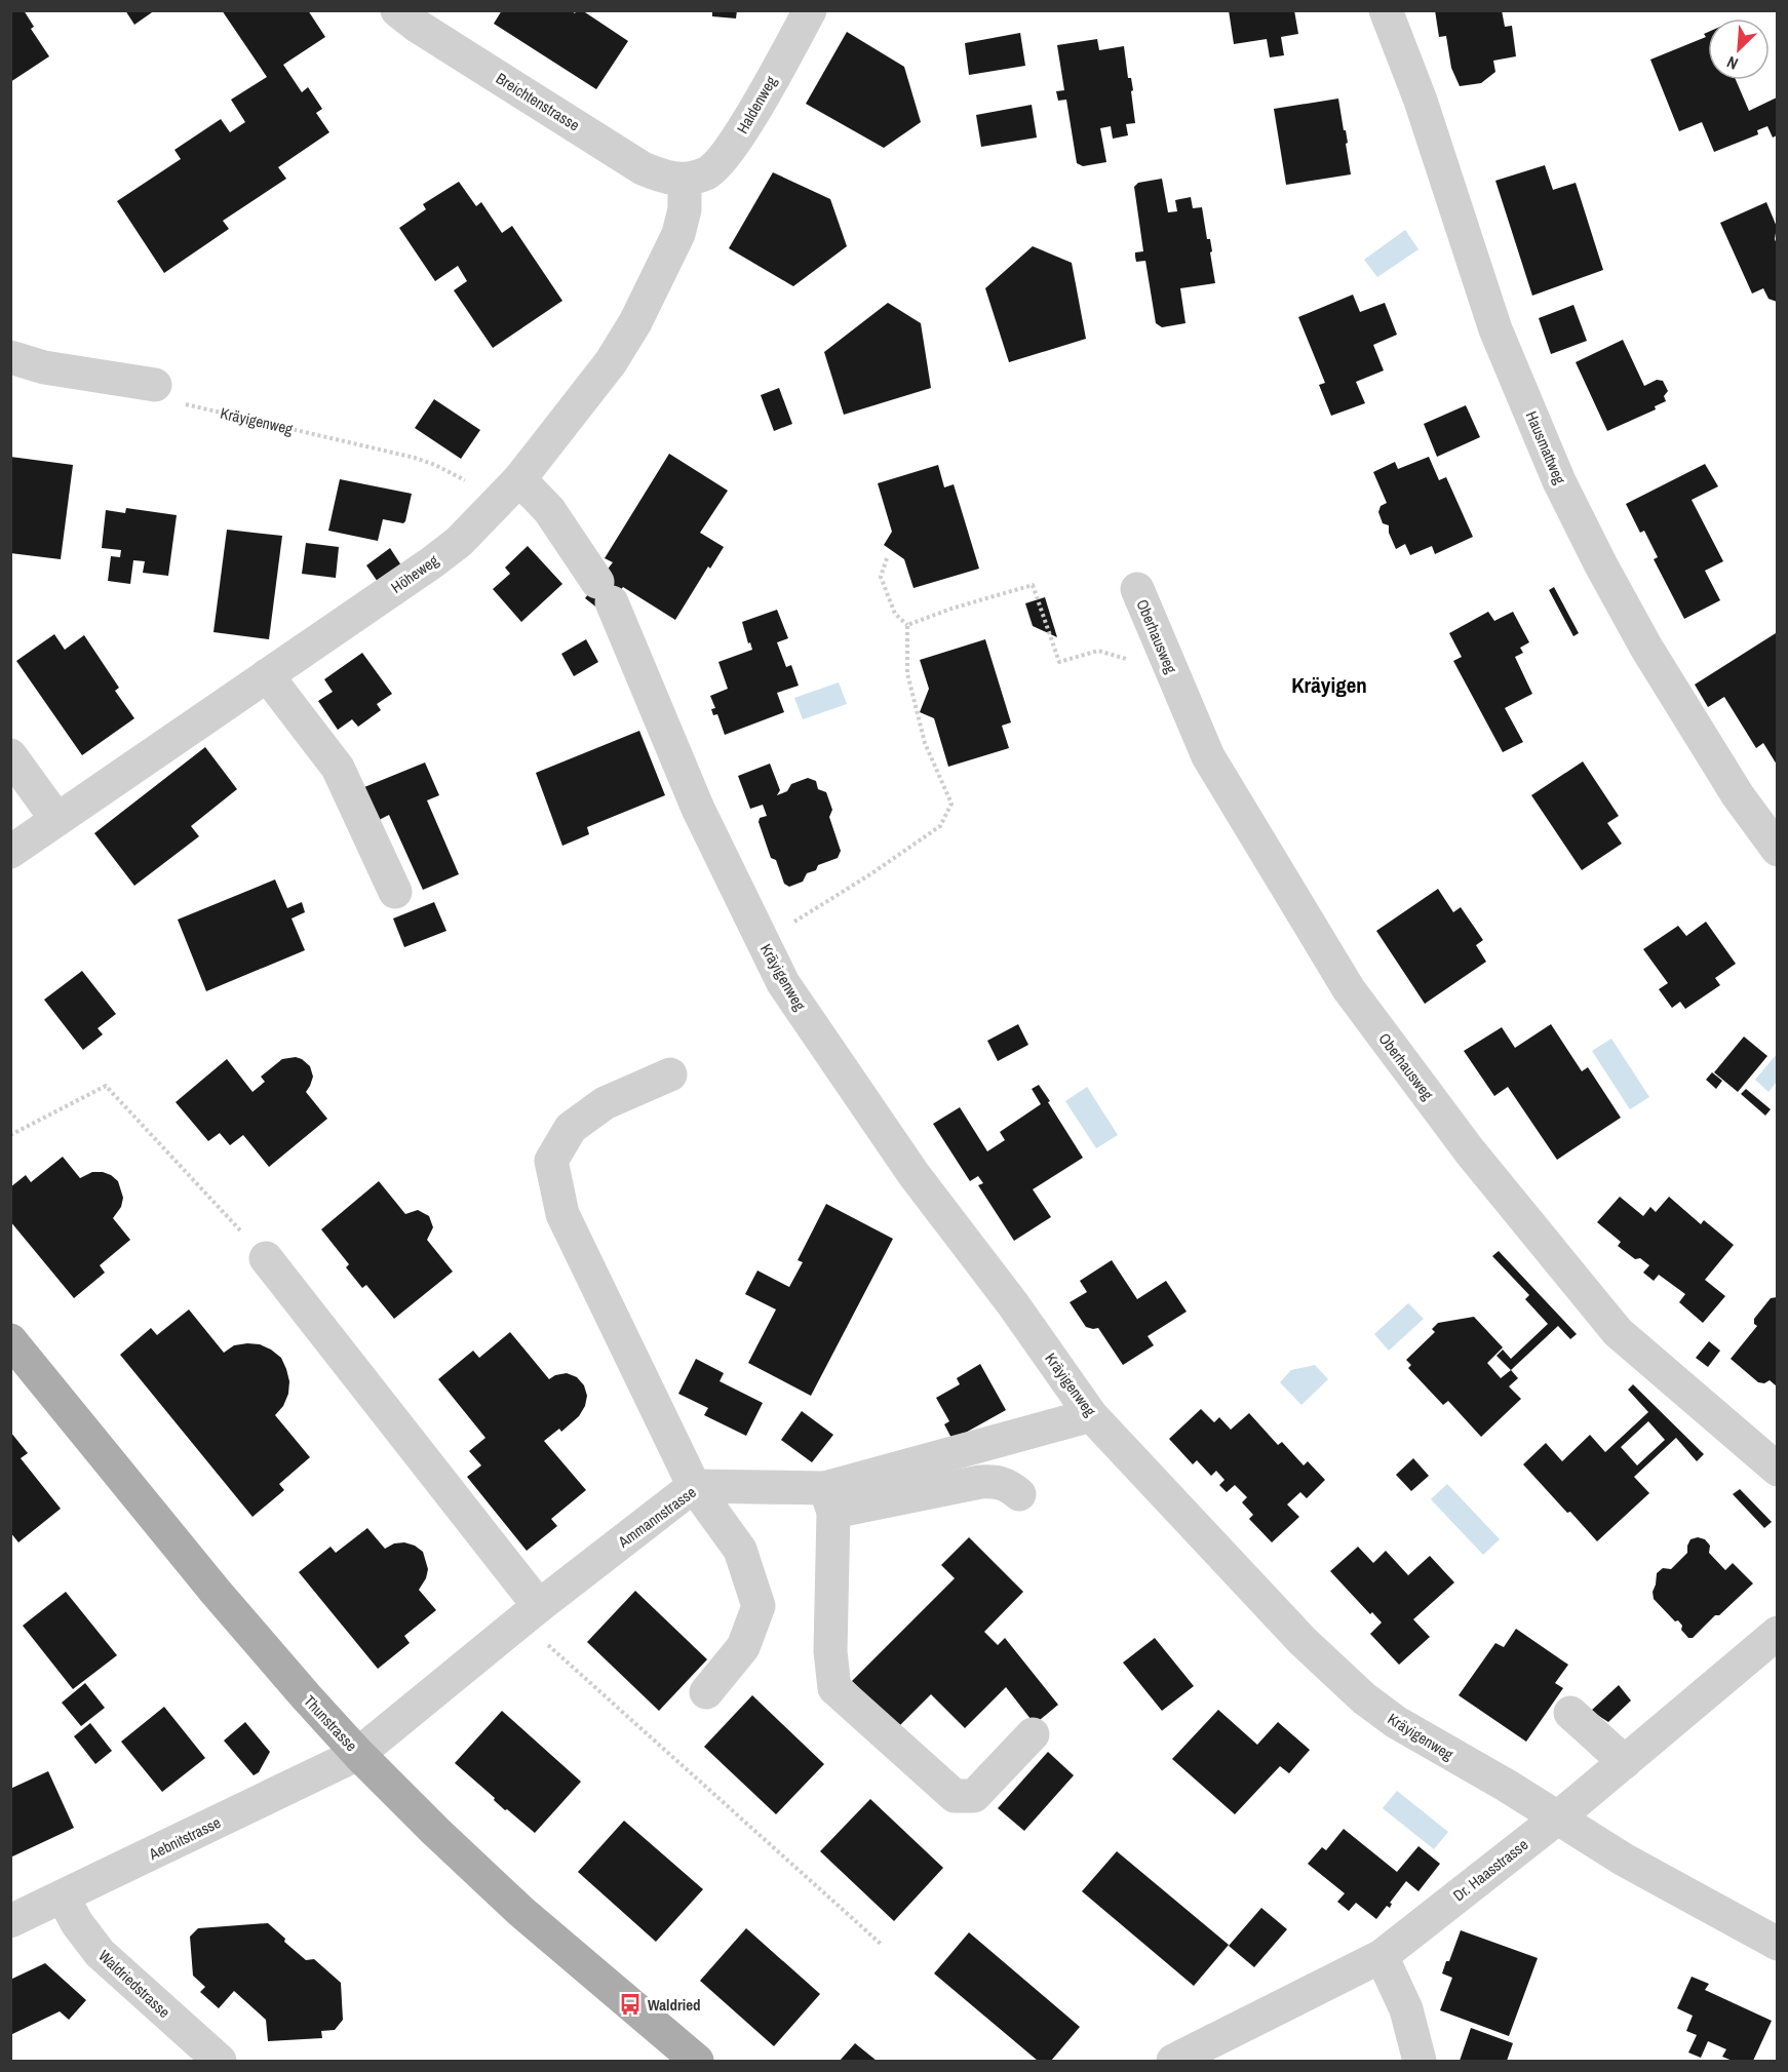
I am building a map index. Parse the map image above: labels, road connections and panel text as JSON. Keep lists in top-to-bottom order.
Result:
{
  "streets": {
    "main road": ["Thunstrasse"],
    "street": [
      "Breichtenstrasse",
      "Haldenweg",
      "Kräyigenweg",
      "Hausmattweg",
      "Höheweg",
      "Oberhausweg",
      "Ammannstrasse",
      "Aebnitstrasse",
      "Dr. Haasstrasse",
      "Waldriedstrasse"
    ]
  },
  "crossings": [
    ["Breichtenstrasse", "Haldenweg"],
    ["Breichtenstrasse", "Höheweg"],
    ["Haldenweg", "Höheweg"],
    ["Kräyigenweg", "Höheweg"],
    ["Kräyigenweg", "Ammannstrasse"],
    ["Kräyigenweg", "Dr. Haasstrasse"],
    ["Ammannstrasse", "Thunstrasse"],
    ["Ammannstrasse", "Aebnitstrasse"],
    ["Thunstrasse", "Aebnitstrasse"],
    ["Aebnitstrasse", "Waldriedstrasse"]
  ],
  "districts": ["Kräyigen"],
  "places": {
    "bus stop": ["Waldried"]
  },
  "north": "bottom left"
}
